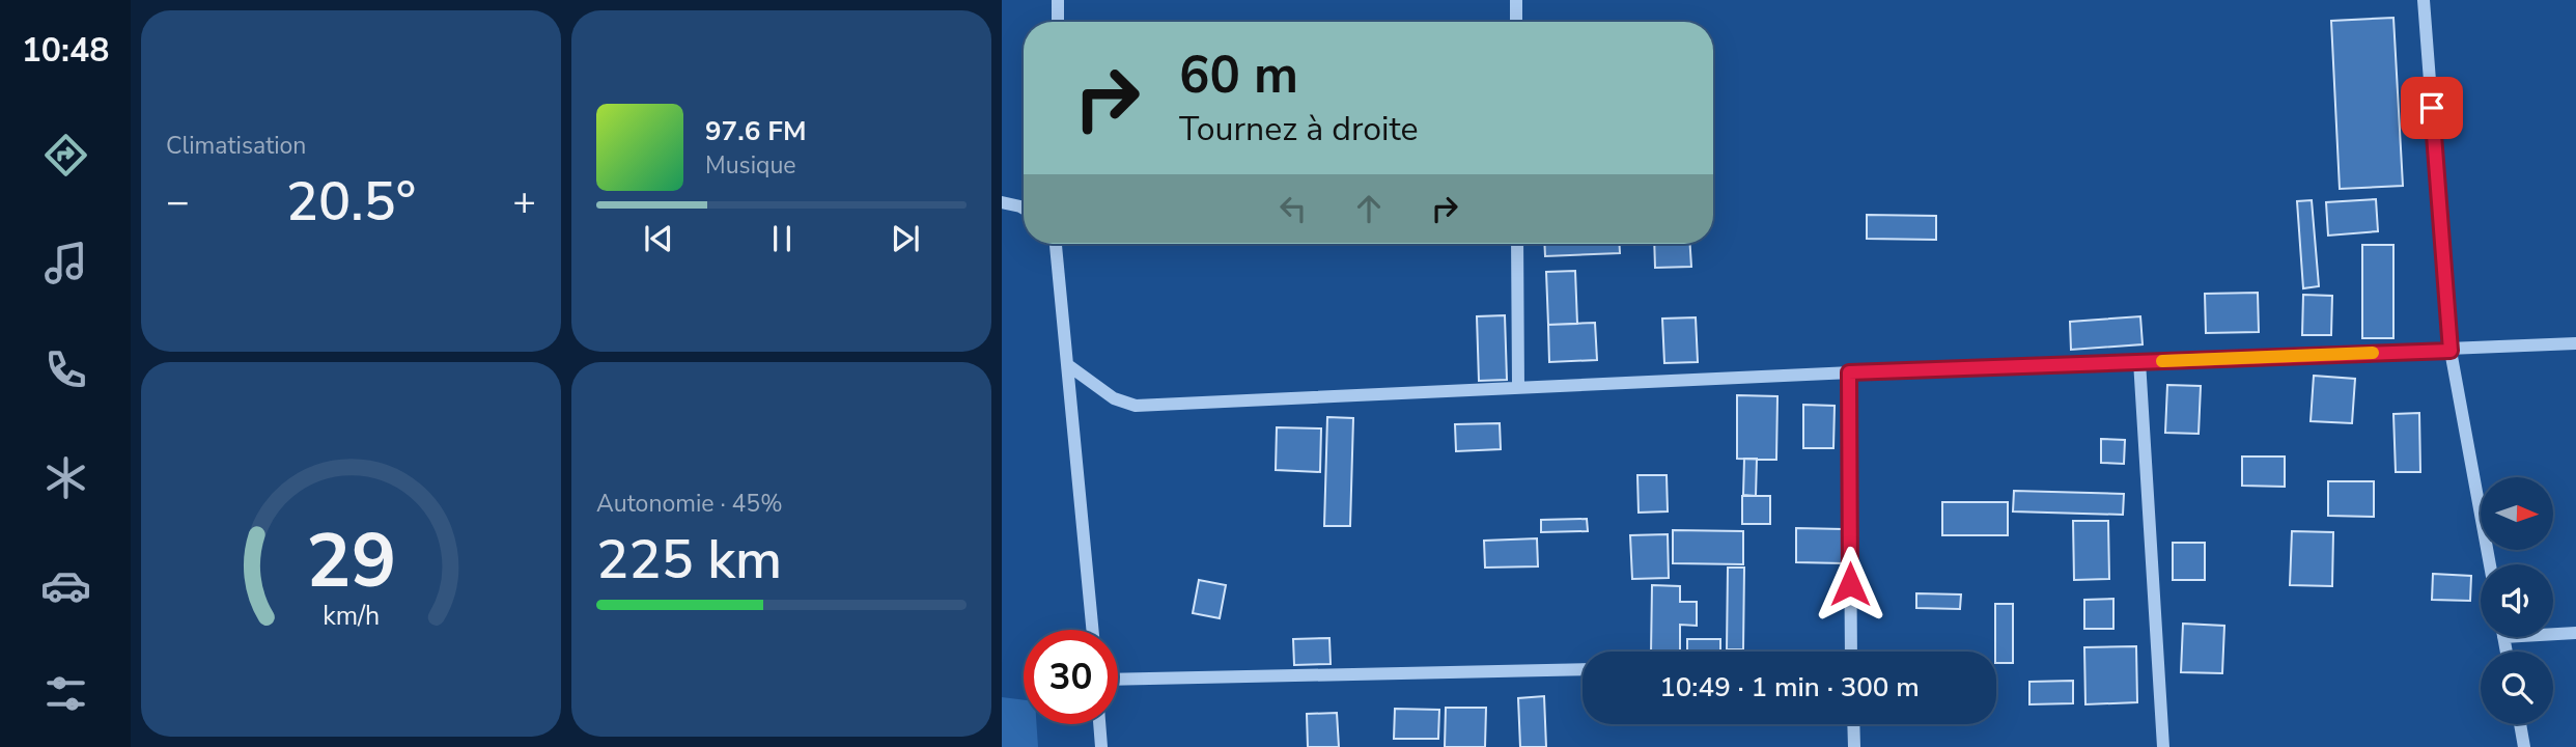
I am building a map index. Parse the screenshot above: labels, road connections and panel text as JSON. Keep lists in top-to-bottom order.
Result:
{
  "north": "right",
  "page": {
    "tabs": "10:48",
    "tile": [
      "Climatisation",
      ["Autonomie · 45%", "225 km"]
    ],
    "turn": ["60 m", "Tournez à droite"],
    "song": ["97.6 FM", "Musique"],
    "heat": ["−", "20.5°", "+"],
    "limit": "30",
    "trip": "10:49 · 1 min · 300 m",
    "gauge": ["29", "km/h"]
  }
}
